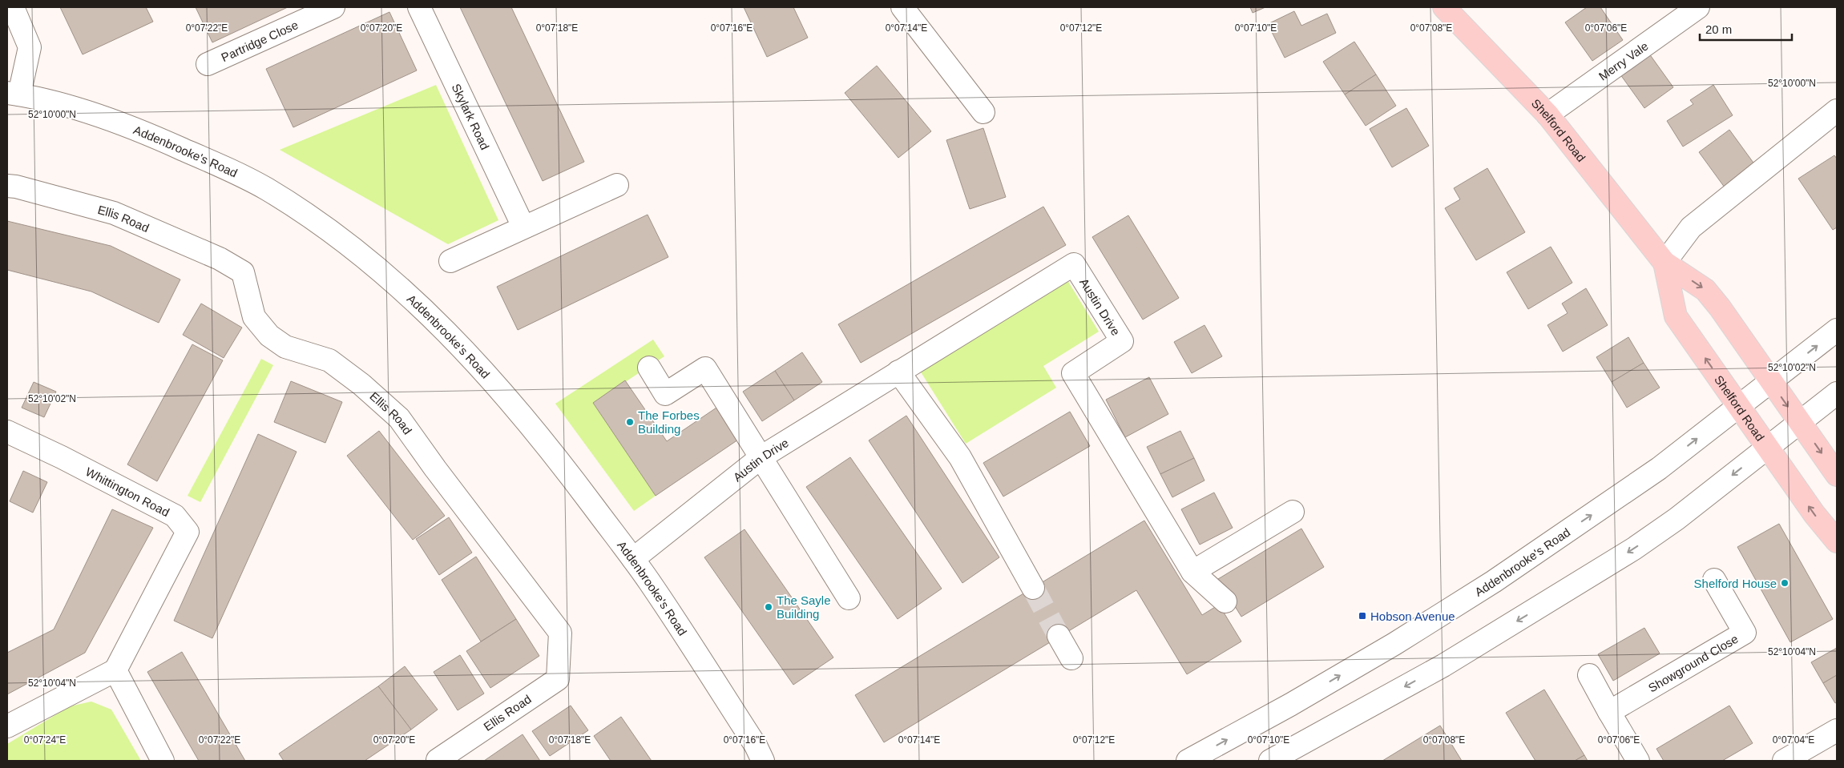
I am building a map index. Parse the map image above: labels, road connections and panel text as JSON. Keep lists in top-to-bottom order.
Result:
{
  "streets": {
    "main road": ["Shelford Road"],
    "street": [
      "Partridge Close",
      "Merry Vale",
      "Skylark Road",
      "Addenbrooke's Road",
      "Ellis Road",
      "Austin Drive",
      "Whittington Road",
      "Showground Close"
    ]
  },
  "crossings": [
    ["Merry Vale", "Shelford Road"],
    ["Shelford Road", "Addenbrooke's Road"],
    ["Addenbrooke's Road", "Austin Drive"]
  ],
  "places": {
    "other": ["The Forbes Building", "Shelford House", "The Sayle Building"],
    "transit": ["Hobson Avenue"]
  },
  "scale_bar": "20 m",
  "coordinates": [
    "0°07'22\"E",
    "0°07'20\"E",
    "0°07'18\"E",
    "0°07'16\"E",
    "0°07'14\"E",
    "0°07'12\"E",
    "0°07'10\"E",
    "0°07'08\"E",
    "0°07'06\"E",
    "52°10'00\"N",
    "52°10'02\"N",
    "52°10'04\"N",
    "0°07'24\"E",
    "0°07'04\"E"
  ]
}
